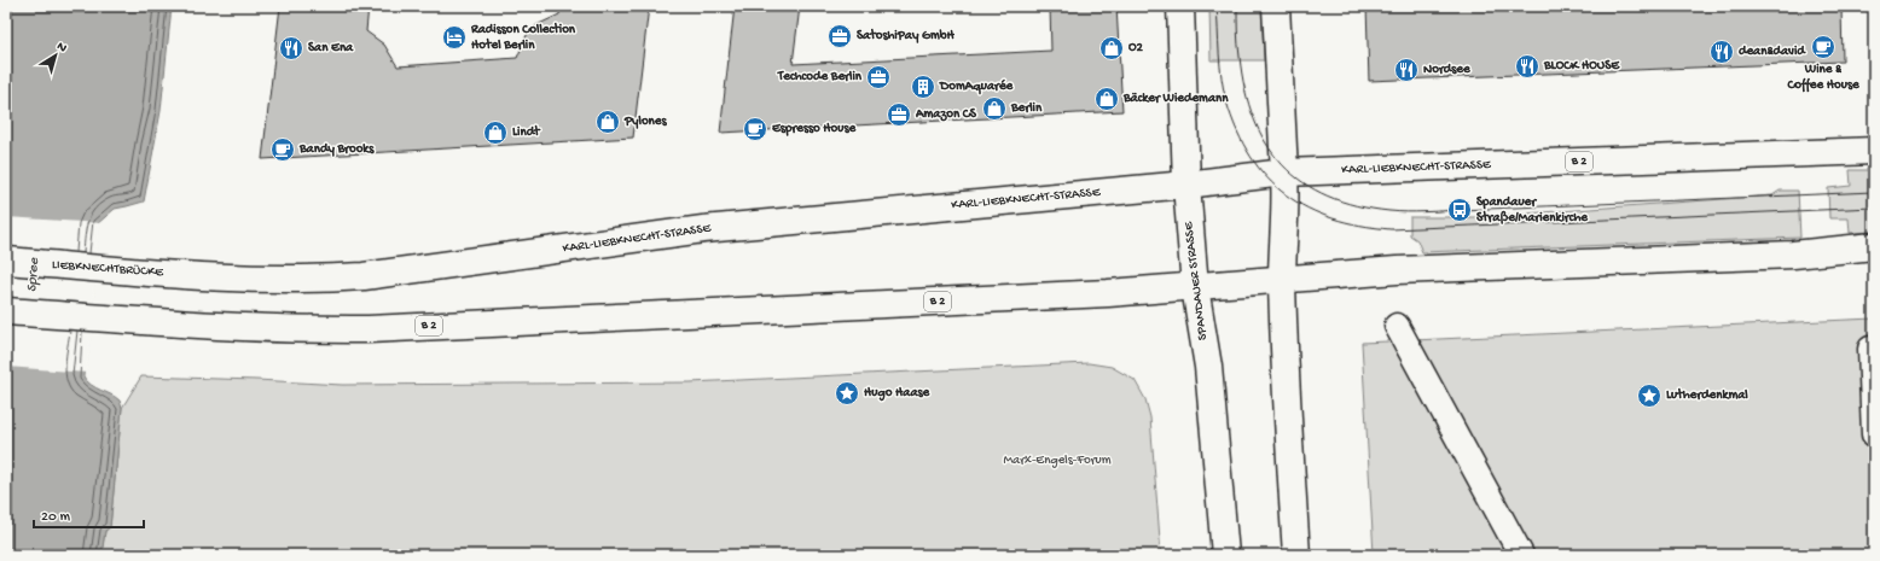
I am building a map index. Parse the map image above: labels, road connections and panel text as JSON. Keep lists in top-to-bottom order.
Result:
{
  "streets": {
    "main road": [
      "B 2",
      "KARL-LIEBKNECHT-STRASSE",
      "LIEBKNECHTBRÜCKE",
      "SPANDAUER STRASSE"
    ]
  },
  "crossings": [
    ["B 2", "SPANDAUER STRASSE"],
    ["KARL-LIEBKNECHT-STRASSE", "LIEBKNECHTBRÜCKE"],
    ["KARL-LIEBKNECHT-STRASSE", "SPANDAUER STRASSE"]
  ],
  "water": ["Spree"],
  "parks": ["Marx-Engels-Forum"],
  "places": {
    "office": ["SatoshiPay GmbH", "Techcode Berlin", "Amazon CS"],
    "hotel": ["Radisson Collection Hotel Berlin"],
    "cafe": ["Wine & Coffee House", "Espresso House", "Bandy Brooks"],
    "restaurant": [
      "San Ena",
      "dean&david",
      "BLOCK HOUSE",
      "Nordsee"
    ],
    "shop": [
      "O2",
      "Bäcker Wiedemann",
      "Berlin",
      "Pylones",
      "Lindt"
    ],
    "building": ["DomAquarée"],
    "bus stop": ["Spandauer Straße/Marienkirche"],
    "place": ["Hugo Haase", "Lutherdenkmal"]
  },
  "scale_bar": "20 m",
  "north": "top right"
}
